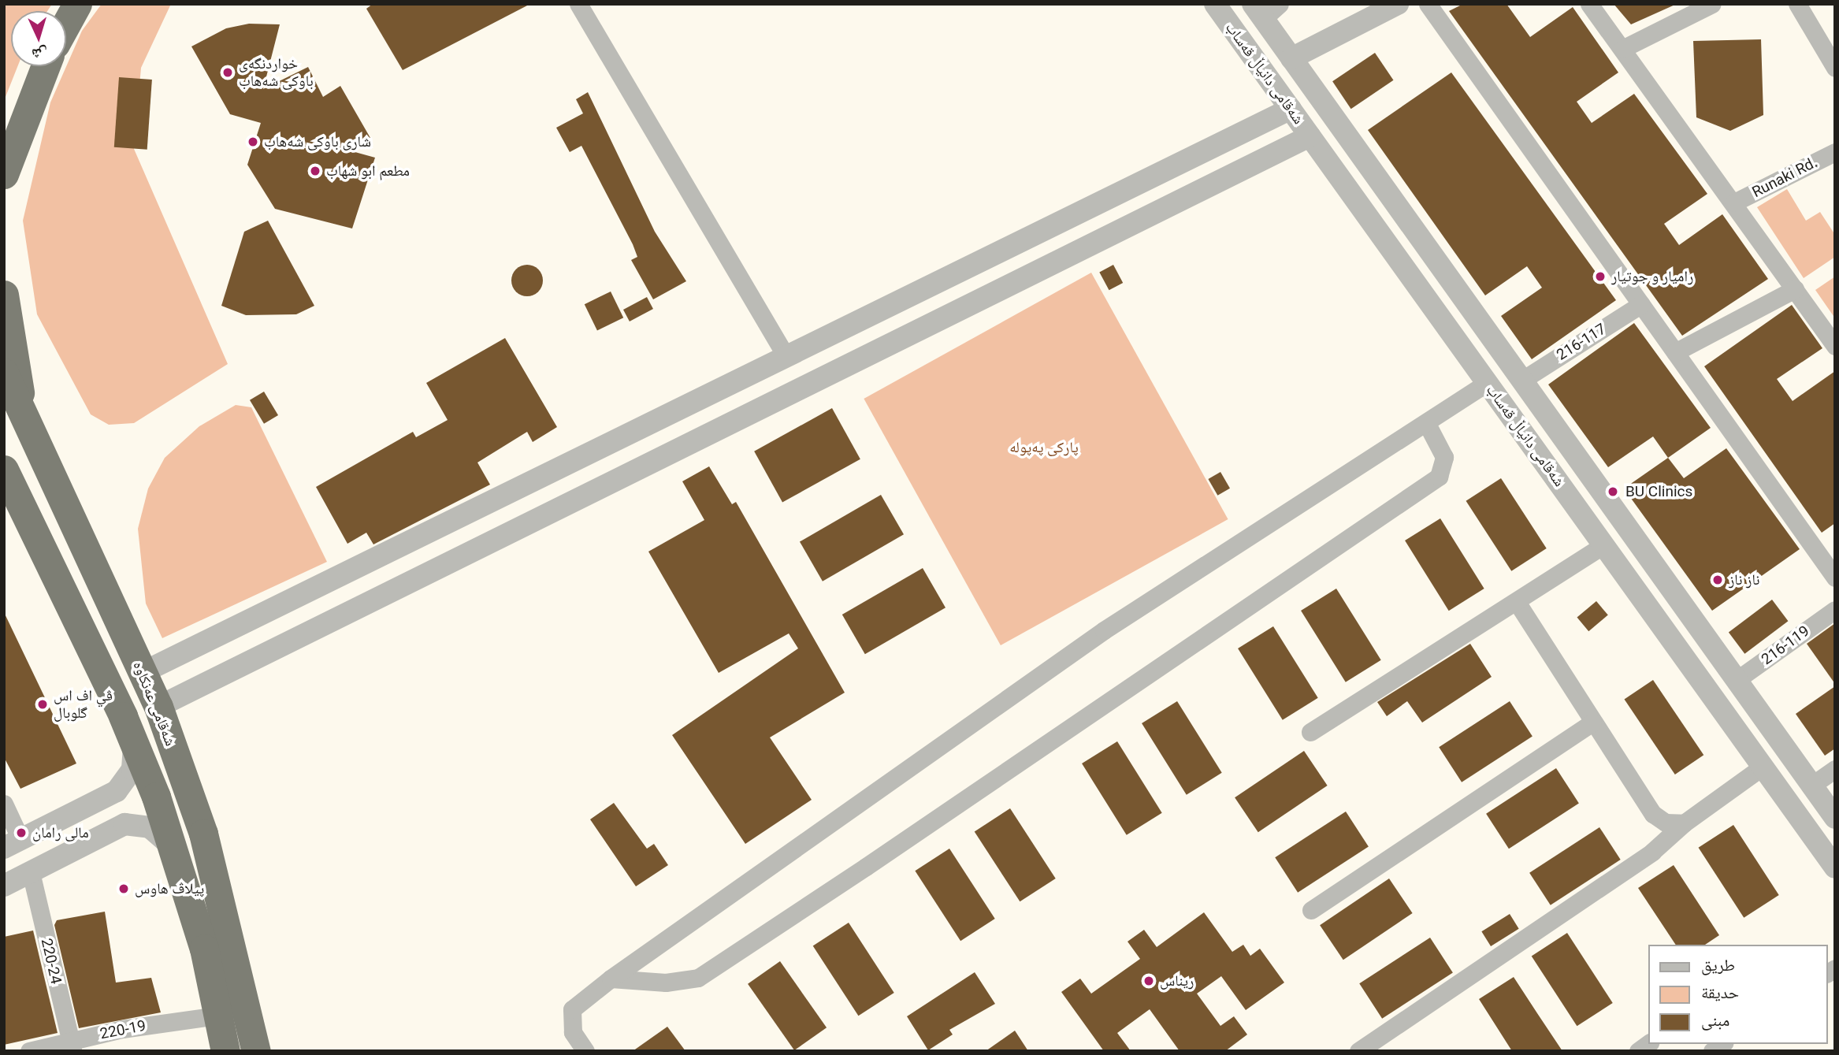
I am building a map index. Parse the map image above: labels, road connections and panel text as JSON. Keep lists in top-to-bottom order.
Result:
{
  "streets": {
    "highway": ["شەقامی عەنکاوە"],
    "street": [
      "شەقامی دانیاڵ قەساب",
      "Runaki Rd.",
      "216-117",
      "216-119",
      "220-24",
      "220-19"
    ]
  },
  "crossings": [
    ["شەقامی دانیاڵ قەساب", "216-117"],
    ["شەقامی دانیاڵ قەساب", "216-119"],
    ["220-24", "220-19"]
  ],
  "parks": ["پارکی پەپولە"],
  "places": [
    "خواردنگەی باوکی شەھاب",
    "شاری باوکی شەھاب",
    "مطعم ابو شهاب",
    "رامیار و جوتیار",
    "BU Clinics",
    "ناز ناز",
    "ڤي اف اس گلوبال",
    "مالى رامان",
    "پيلاڤ هاوس",
    "ريناس"
  ],
  "legend": ["طريق", "حديقة", "مبنى"],
  "north": "bottom"
}
